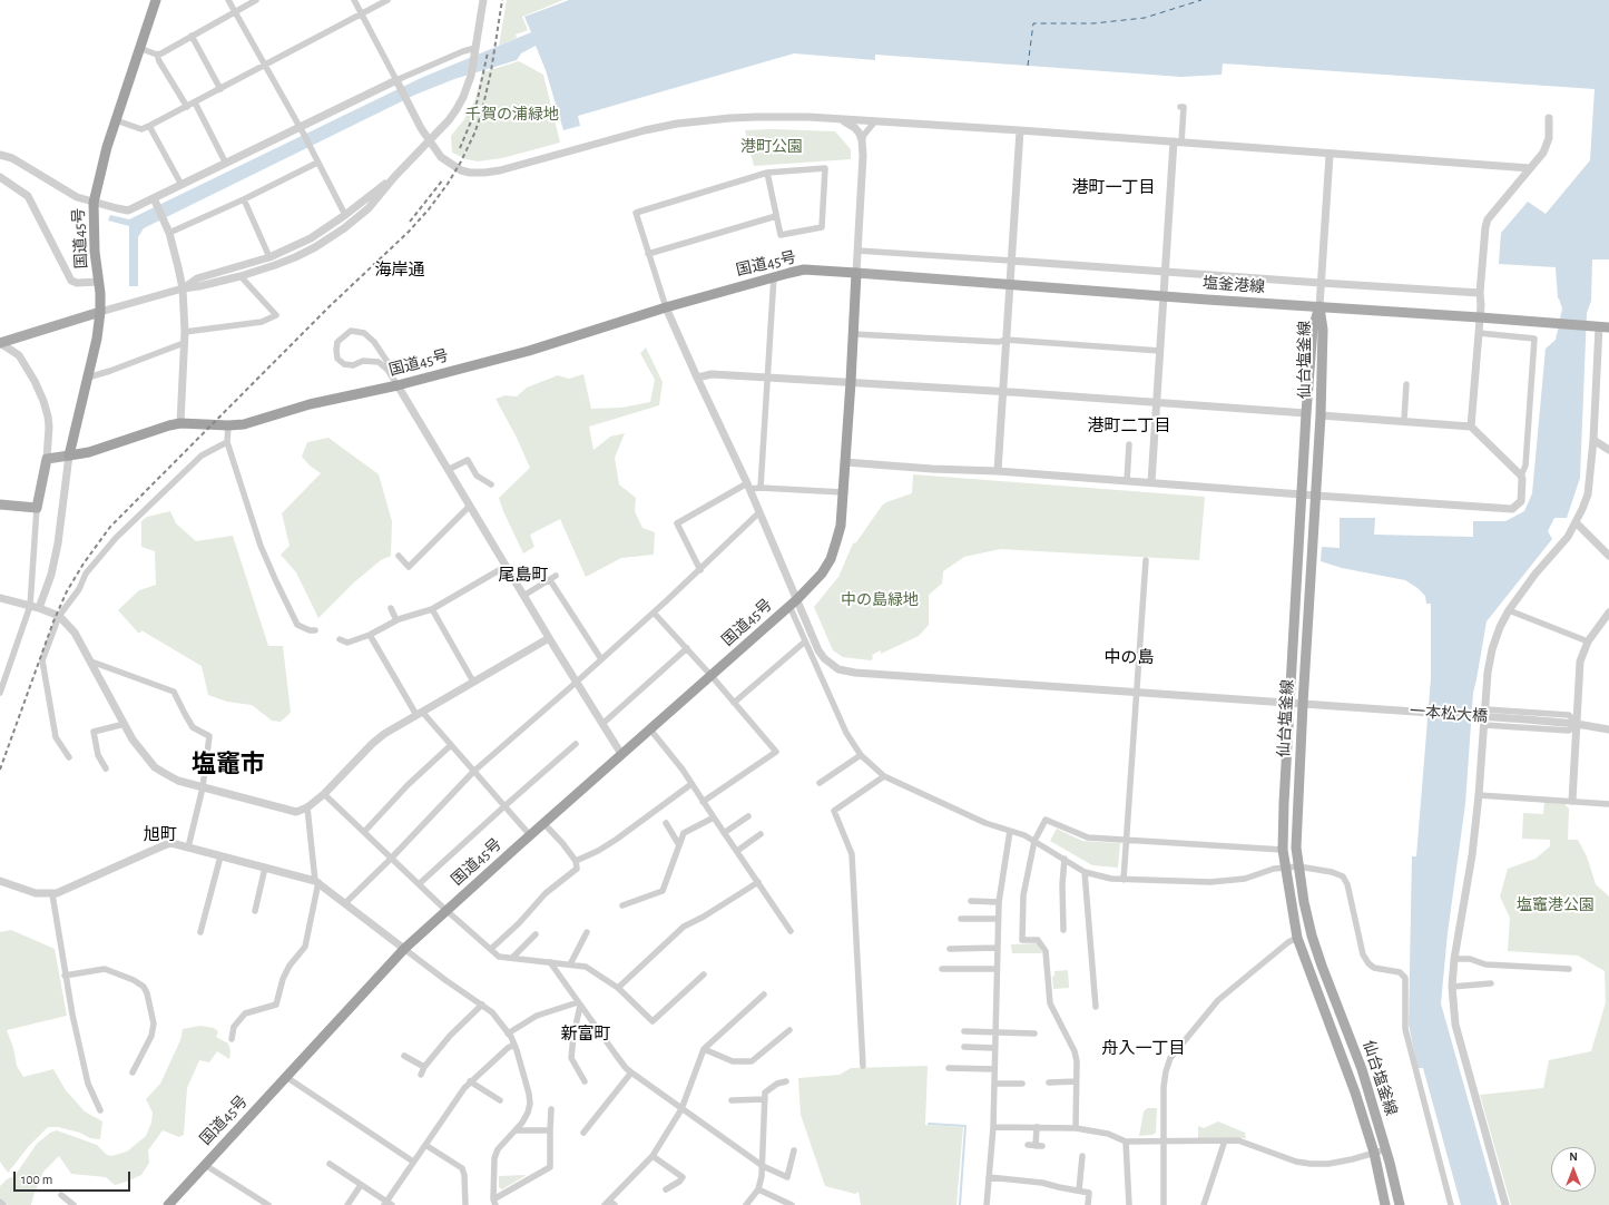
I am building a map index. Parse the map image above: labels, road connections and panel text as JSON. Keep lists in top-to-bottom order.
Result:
{
  "streets": {
    "highway": ["国道45号"],
    "main road": ["塩釜港線", "仙台塩釜線"],
    "street": ["一本松大橋"]
  },
  "crossings": [
    ["国道45号", "塩釜港線"],
    ["国道45号", "一本松大橋"],
    ["塩釜港線", "仙台塩釜線"],
    ["仙台塩釜線", "一本松大橋"]
  ],
  "districts": [
    "港町一丁目",
    "海岸通",
    "港町二丁目",
    "尾島町",
    "中の島",
    "塩竈市",
    "旭町",
    "新富町",
    "舟入一丁目"
  ],
  "parks": [
    "千賀の浦緑地",
    "港町公園",
    "中の島緑地",
    "塩竈港公園"
  ],
  "scale_bar": "100 m",
  "north": "top"
}
